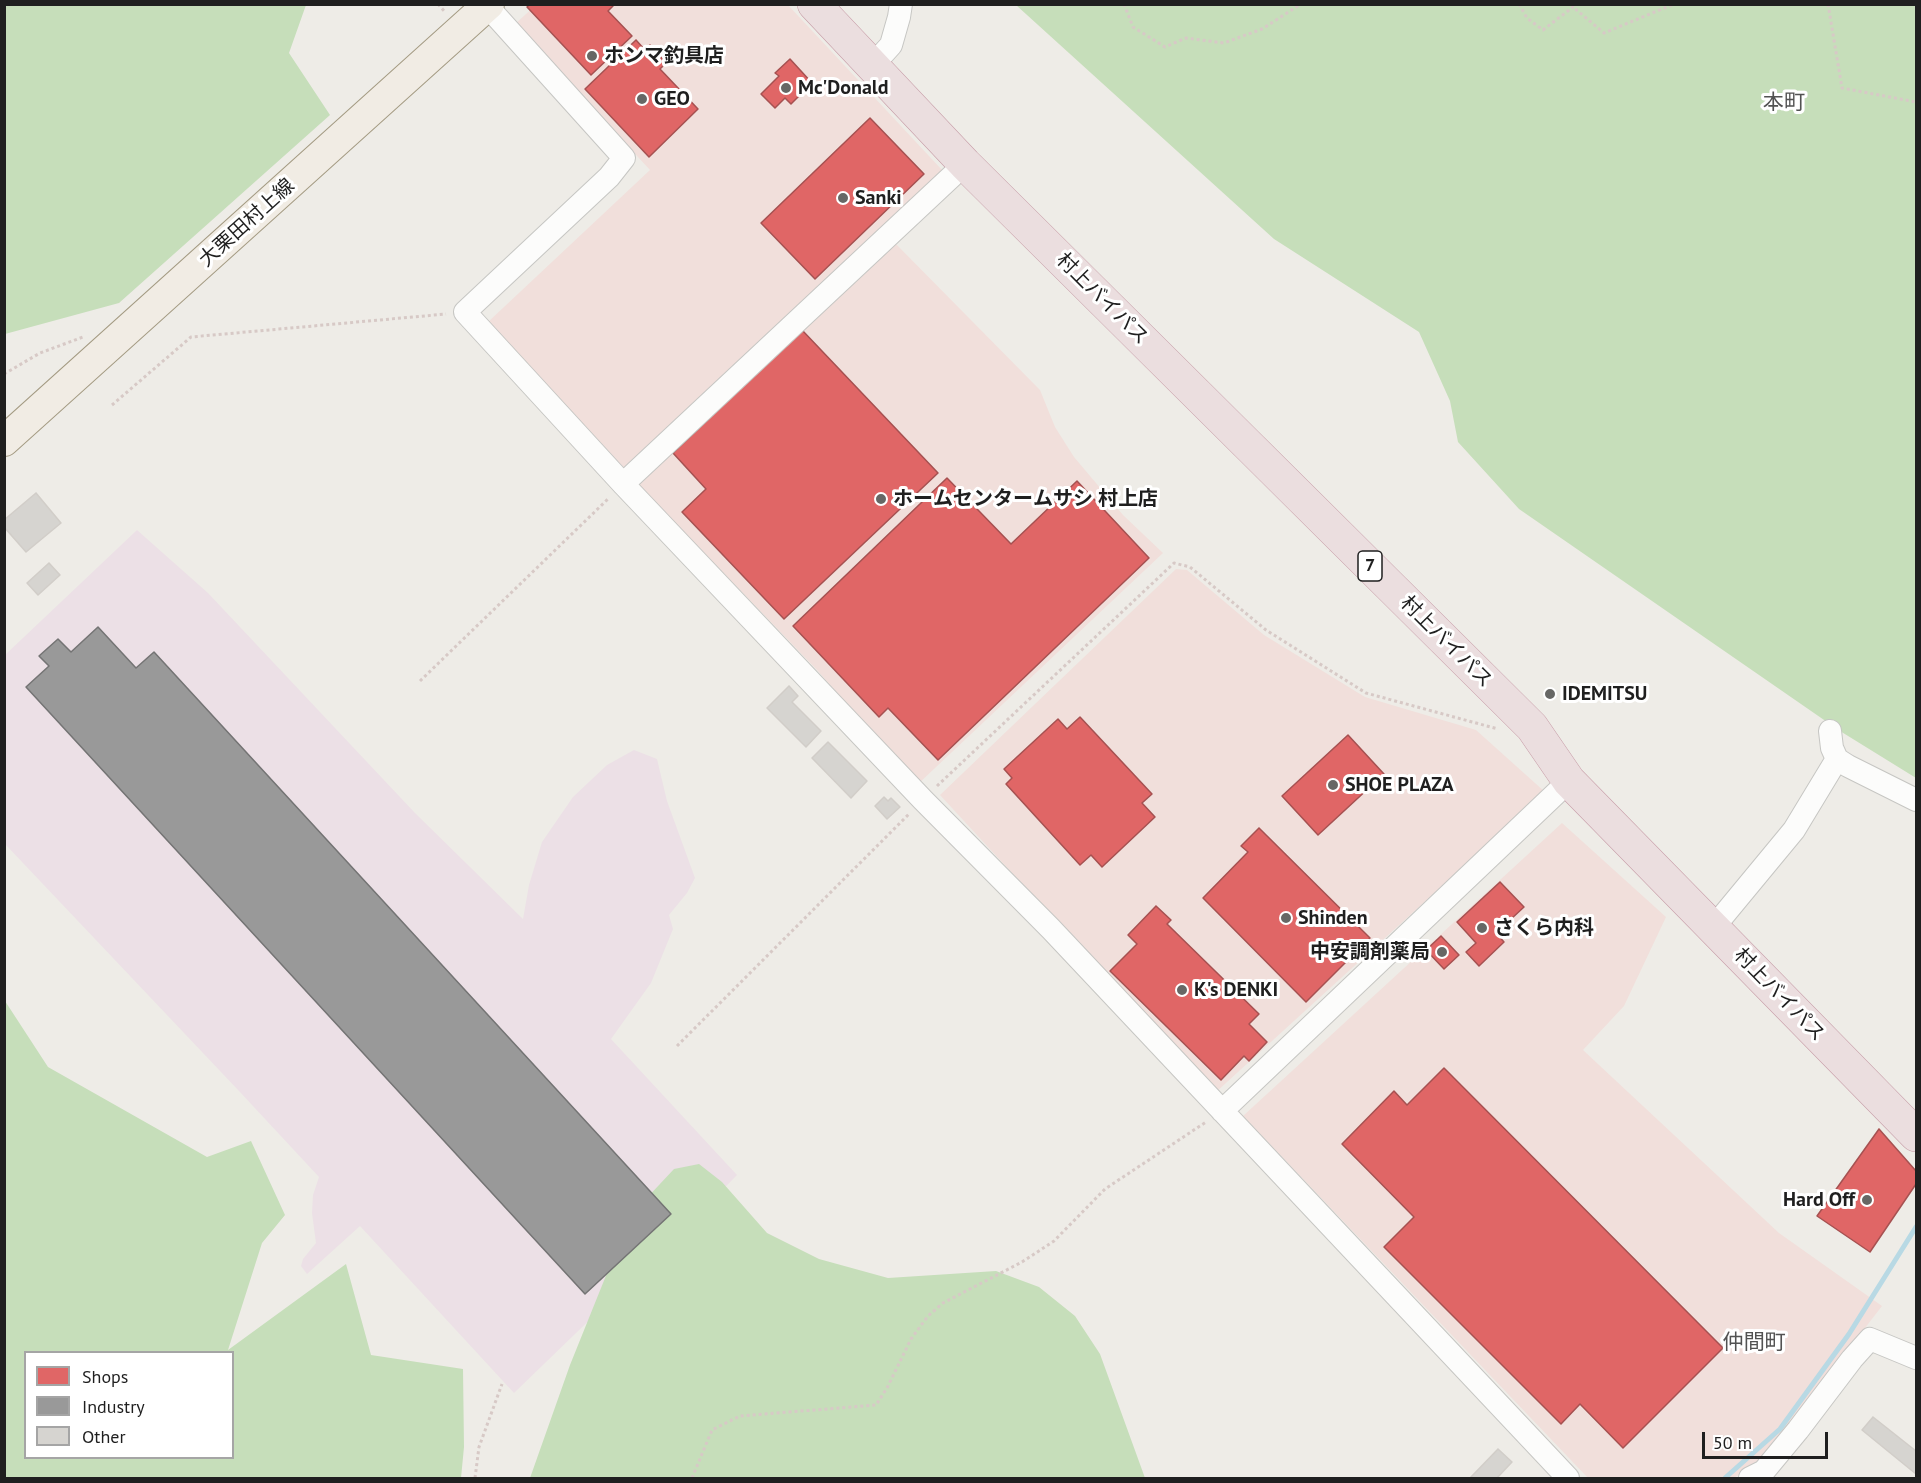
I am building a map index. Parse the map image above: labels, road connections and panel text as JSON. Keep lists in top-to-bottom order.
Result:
{
  "streets": {
    "highway": ["村上バイパス", "7"],
    "main road": ["大栗田村上線"]
  },
  "districts": ["本町", "仲間町"],
  "places": [
    "ホンマ釣具店",
    "Mc'Donald",
    "GEO",
    "Sanki",
    "ホームセンタームサシ 村上店",
    "IDEMITSU",
    "SHOE PLAZA",
    "Shinden",
    "さくら内科",
    "中安調剤薬局",
    "K's DENKI",
    "Hard Off"
  ],
  "legend": ["Shops", "Industry", "Other"],
  "scale_bar": "50 m"
}
